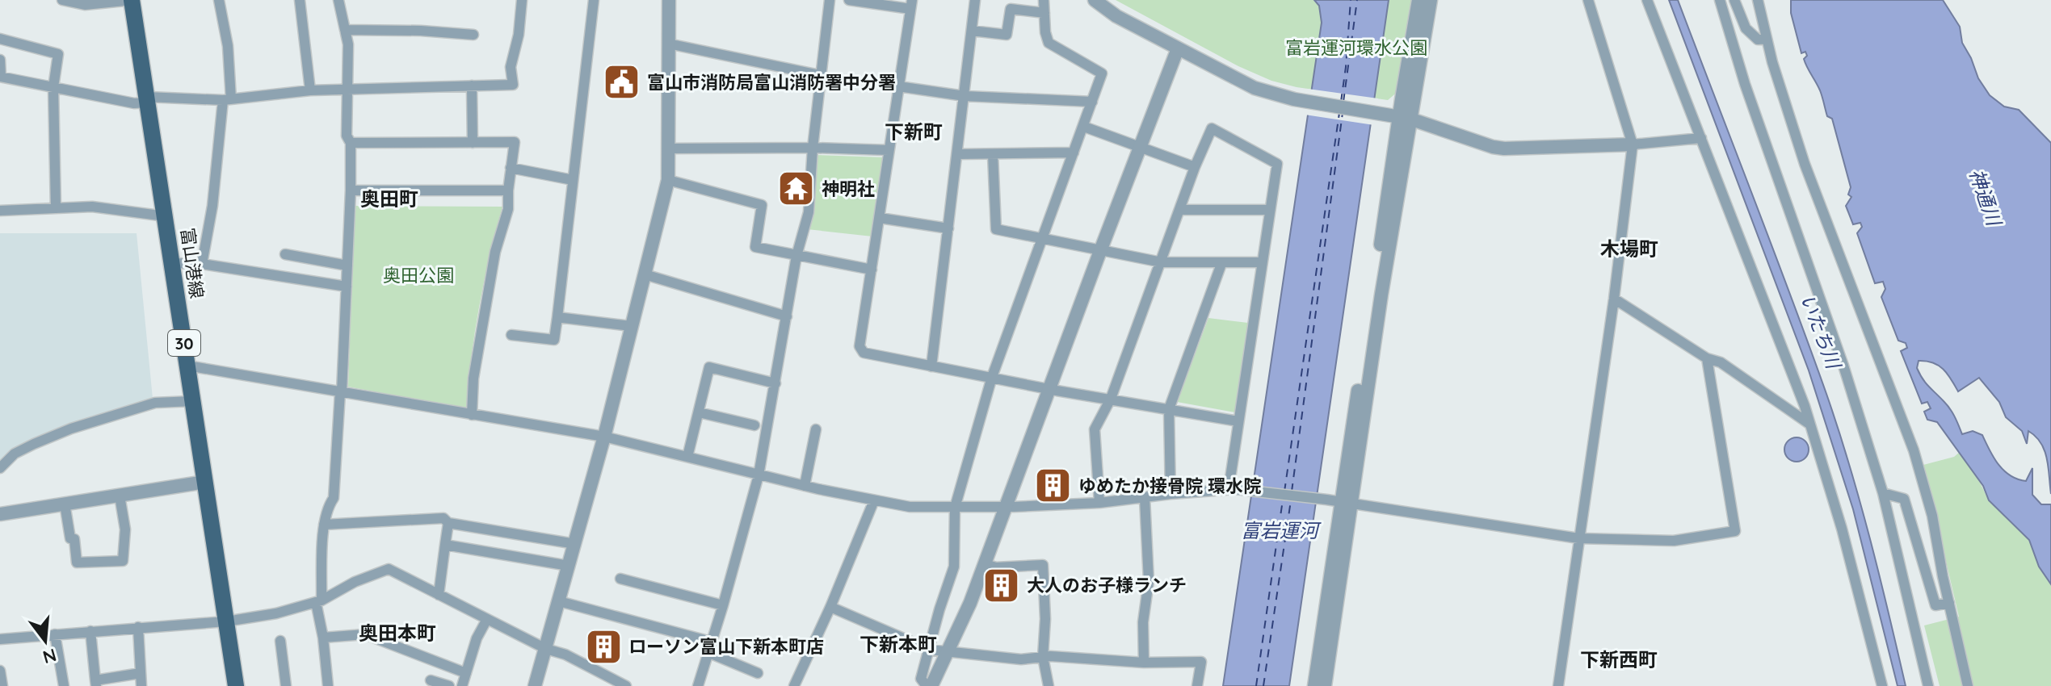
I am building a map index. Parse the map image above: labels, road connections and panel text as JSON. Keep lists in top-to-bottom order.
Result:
{
  "streets": {
    "main road": ["富山港線", "30"]
  },
  "districts": [
    "下新町",
    "奥田町",
    "木場町",
    "奥田本町",
    "下新本町",
    "下新西町"
  ],
  "water": ["神通川", "いたち川", "富岩運河"],
  "parks": ["富岩運河環水公園", "奥田公園"],
  "places": {
    "public building": ["富山市消防局富山消防署中分署"],
    "temple": ["神明社"],
    "building": ["ゆめたか接骨院 環水院", "大人のお子様ランチ", "ローソン富山下新本町店"]
  },
  "north": "bottom"
}
